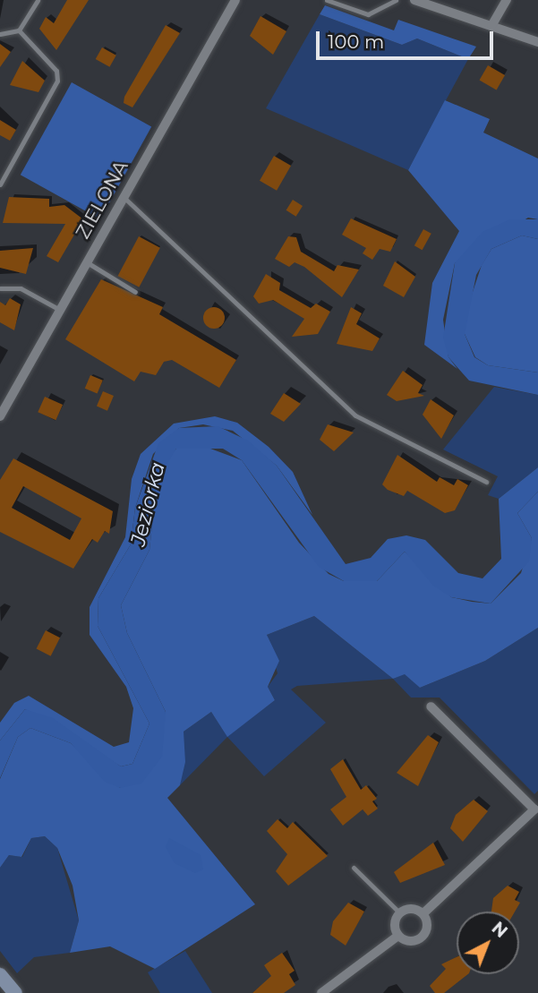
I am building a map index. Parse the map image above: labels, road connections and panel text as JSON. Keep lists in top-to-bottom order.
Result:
{
  "streets": {
    "street": ["ZIELONA"]
  },
  "water": ["Jeziorka"],
  "scale_bar": "100 m",
  "north": "top right"
}
